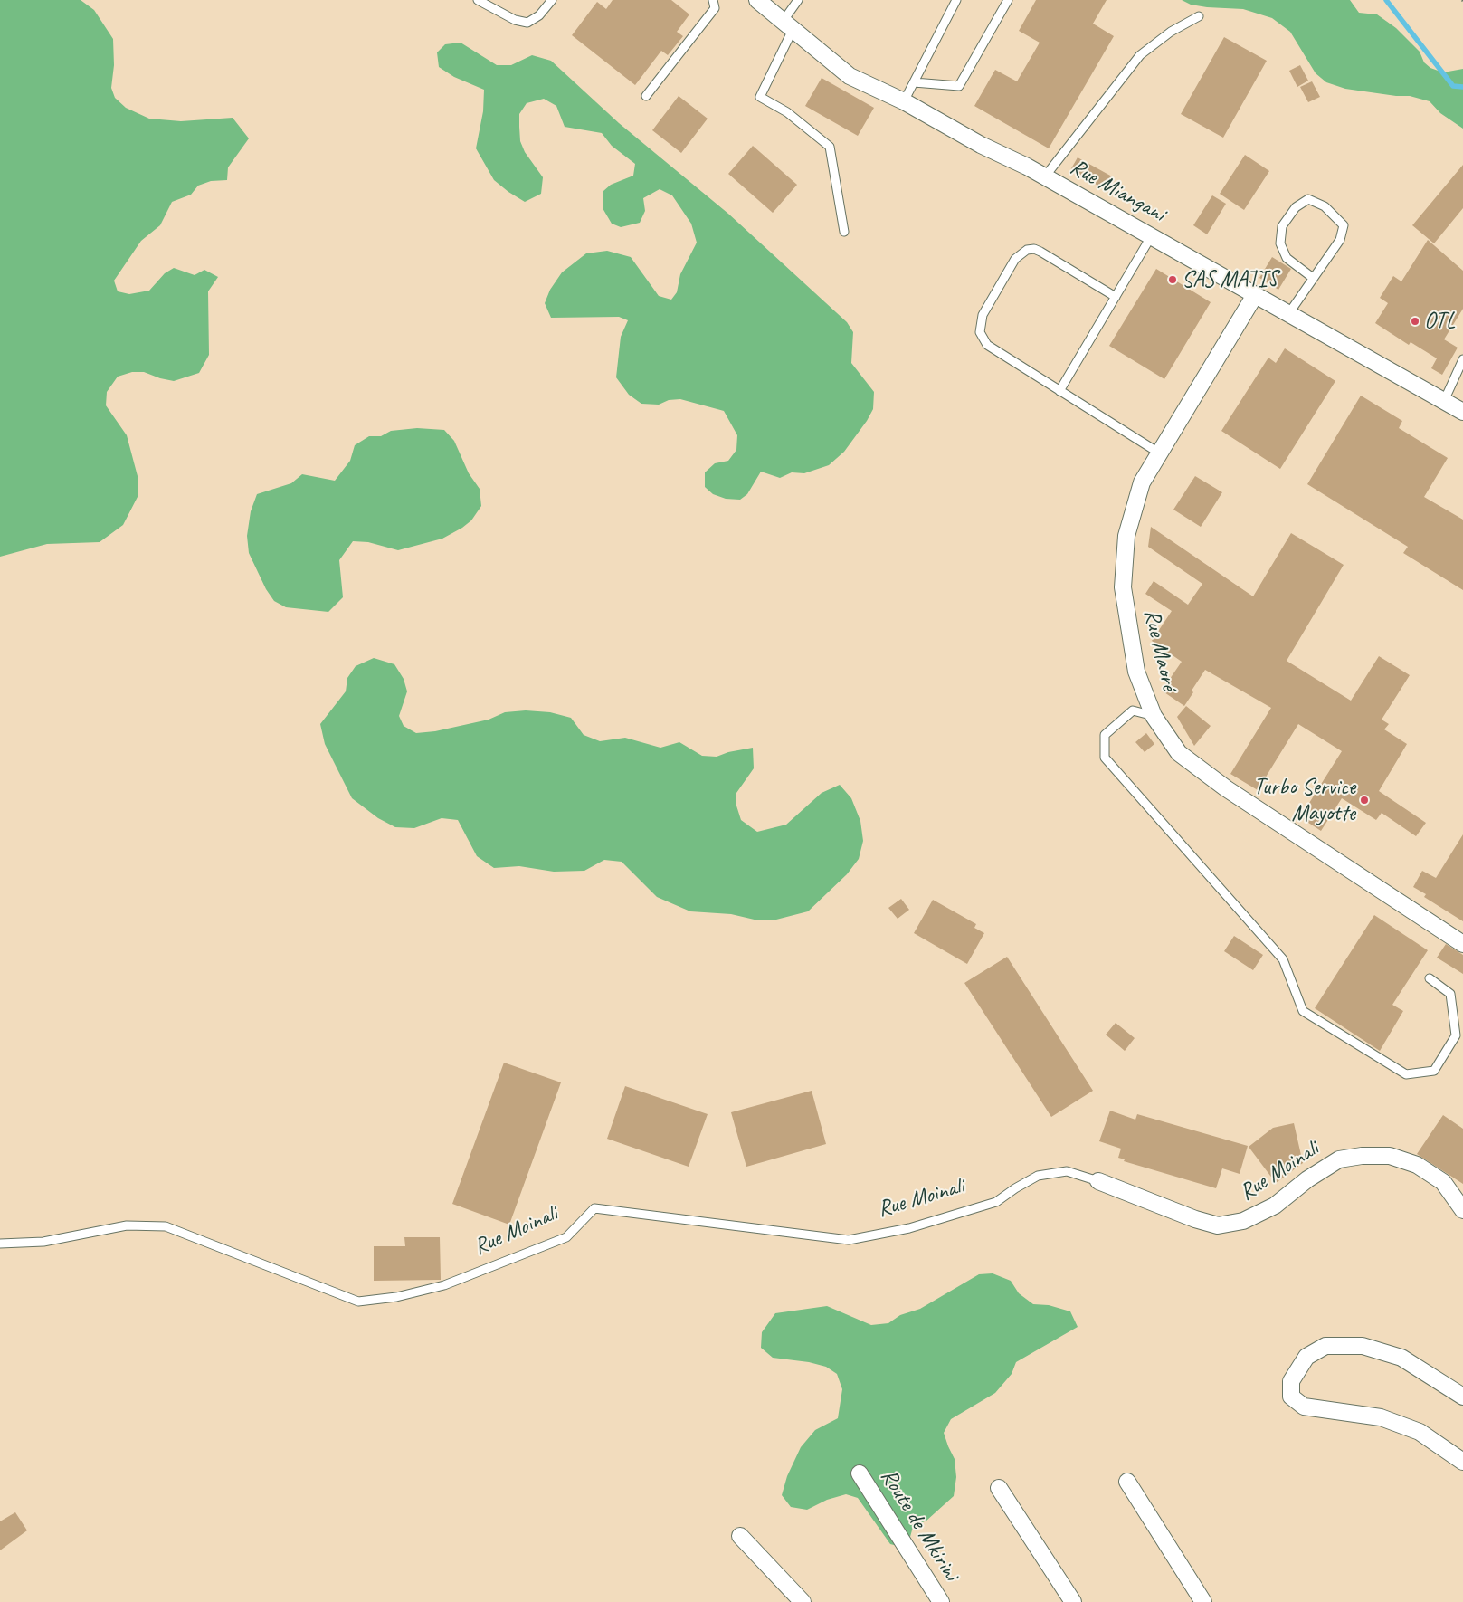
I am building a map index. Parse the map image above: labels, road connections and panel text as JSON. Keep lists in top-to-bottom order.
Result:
{
  "streets": {
    "street": [
      "Rue Miangani",
      "Rue Maoré",
      "Rue Moinali",
      "Route de Mkirini"
    ]
  },
  "crossings": [
    ["Rue Miangani", "Rue Maoré"]
  ],
  "places": ["SAS MATIS", "OTL", "Turbo Service Mayotte"]
}
